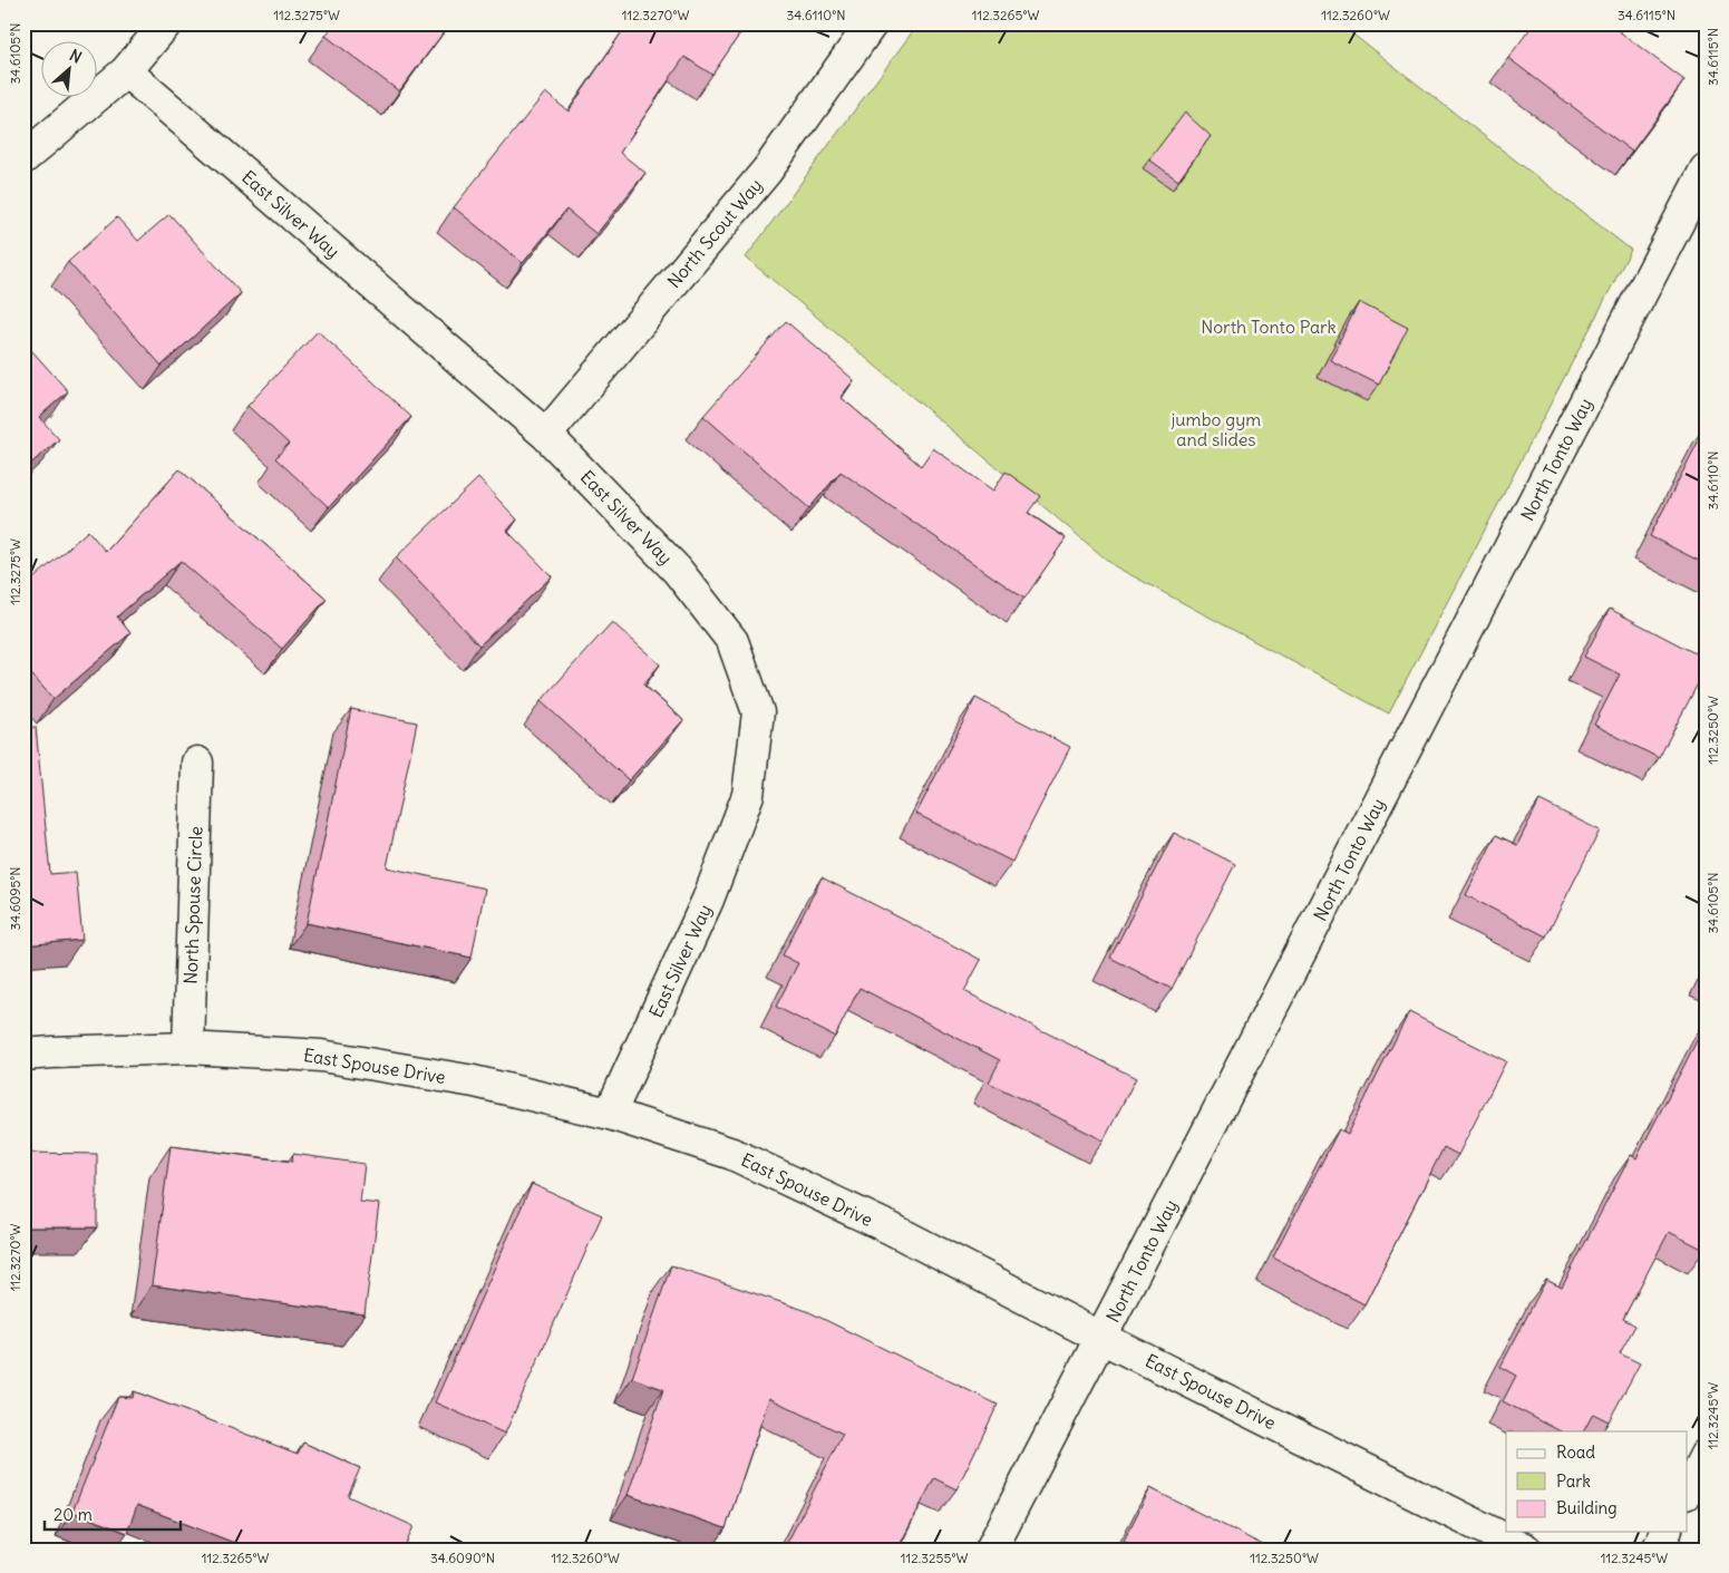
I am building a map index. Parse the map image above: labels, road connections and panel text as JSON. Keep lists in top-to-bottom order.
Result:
{
  "streets": {
    "street": [
      "East Silver Way",
      "North Scout Way",
      "North Tonto Way",
      "North Spouse Circle",
      "East Spouse Drive"
    ]
  },
  "crossings": [
    ["East Silver Way", "North Scout Way"],
    ["East Silver Way", "East Spouse Drive"],
    ["North Tonto Way", "East Spouse Drive"],
    ["North Spouse Circle", "East Spouse Drive"]
  ],
  "parks": ["North Tonto Park", "jumbo gym and slides"],
  "legend": ["Road", "Park", "Building"],
  "scale_bar": "20 m",
  "north": "top right",
  "coordinates": [
    "112.3275°W",
    "112.3270°W",
    "34.6110°N",
    "112.3265°W",
    "112.3260°W",
    "34.6115°N",
    "34.6105°N",
    "112.3250°W",
    "34.6095°N",
    "112.3245°W",
    "34.6090°N",
    "112.3255°W"
  ]
}
